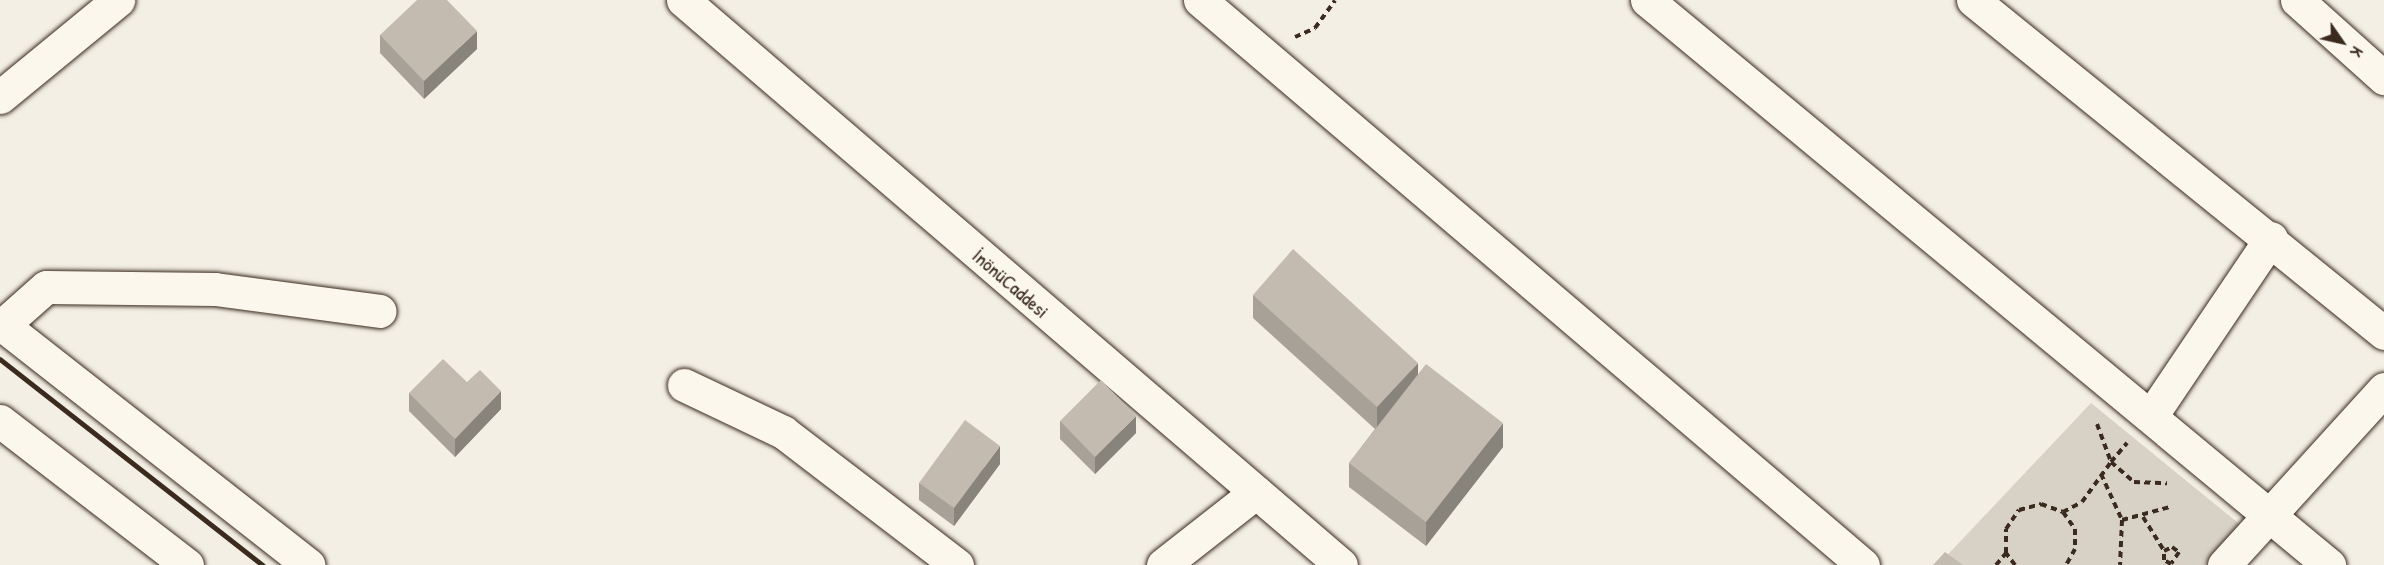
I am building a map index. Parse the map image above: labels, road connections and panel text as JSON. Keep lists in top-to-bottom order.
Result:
{
  "streets": {
    "street": ["İnönüCaddesi"]
  },
  "north": "bottom right"
}
